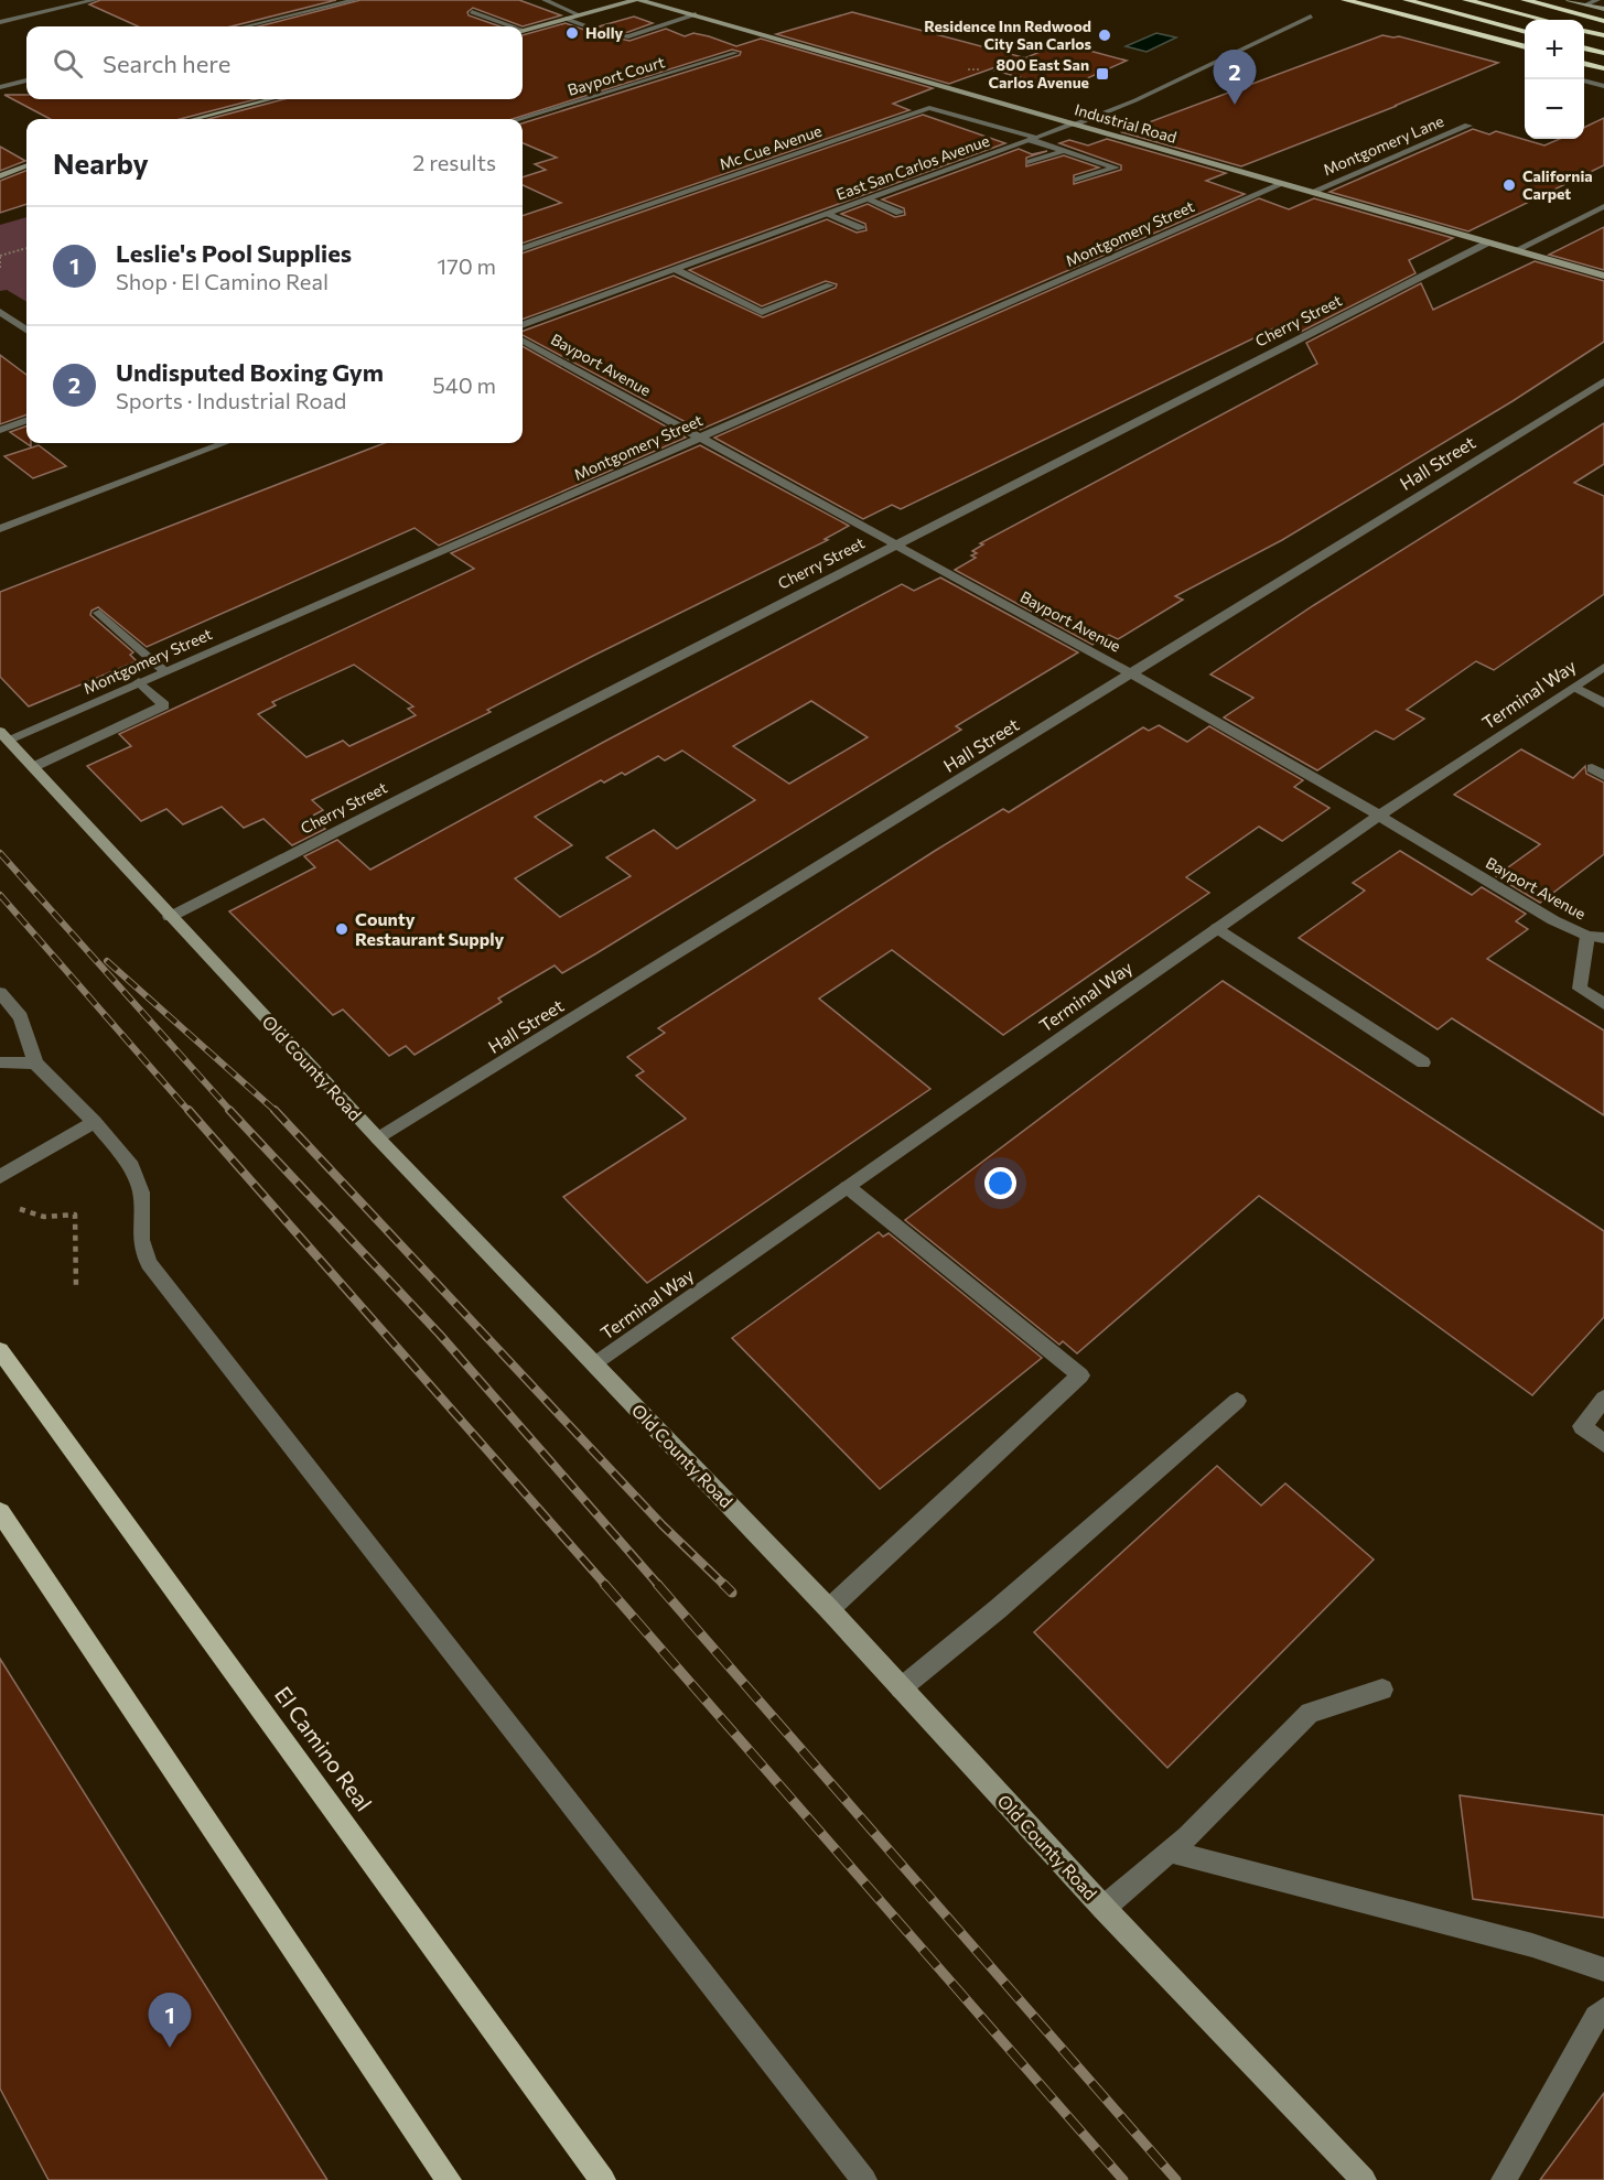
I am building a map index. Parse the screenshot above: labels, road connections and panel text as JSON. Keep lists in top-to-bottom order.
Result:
{
  "streets": {
    "main road": ["Industrial Road", "Old County Road", "El Camino Real"],
    "street": [
      "Bayport Court",
      "Montgomery Lane",
      "Mc Cue Avenue",
      "East San Carlos Avenue",
      "Montgomery Street",
      "Cherry Street",
      "Bayport Avenue",
      "Hall Street",
      "Terminal Way"
    ]
  },
  "crossings": [
    ["Industrial Road", "Montgomery Lane"],
    ["Industrial Road", "East San Carlos Avenue"],
    ["Industrial Road", "Montgomery Street"],
    ["Industrial Road", "Cherry Street"],
    ["Mc Cue Avenue", "East San Carlos Avenue"],
    ["Montgomery Street", "Bayport Avenue"],
    ["Montgomery Street", "Old County Road"],
    ["Cherry Street", "Bayport Avenue"],
    ["Cherry Street", "Old County Road"],
    ["Bayport Avenue", "Hall Street"],
    ["Bayport Avenue", "Terminal Way"],
    ["Hall Street", "Old County Road"],
    ["Terminal Way", "Old County Road"]
  ],
  "places": {
    "other": [
      "Holly",
      "Residence Inn Redwood City San Carlos",
      "California Carpet",
      "County Restaurant Supply"
    ],
    "transit": ["800 East San Carlos Avenue"]
  },
  "page": {
    "map_buttons": ["+", "−"],
    "search": "Search here",
    "pins": ["2", "1"],
    "heading": ["Nearby", "2 results"],
    "list": [
      {
        "mark": "1",
        "name": "Leslie's Pool Supplies",
        "note": "Shop · El Camino Real",
        "value": "170 m"
      },
      {
        "mark": "2",
        "name": "Undisputed Boxing Gym",
        "note": "Sports · Industrial Road",
        "value": "540 m"
      }
    ]
  }
}
